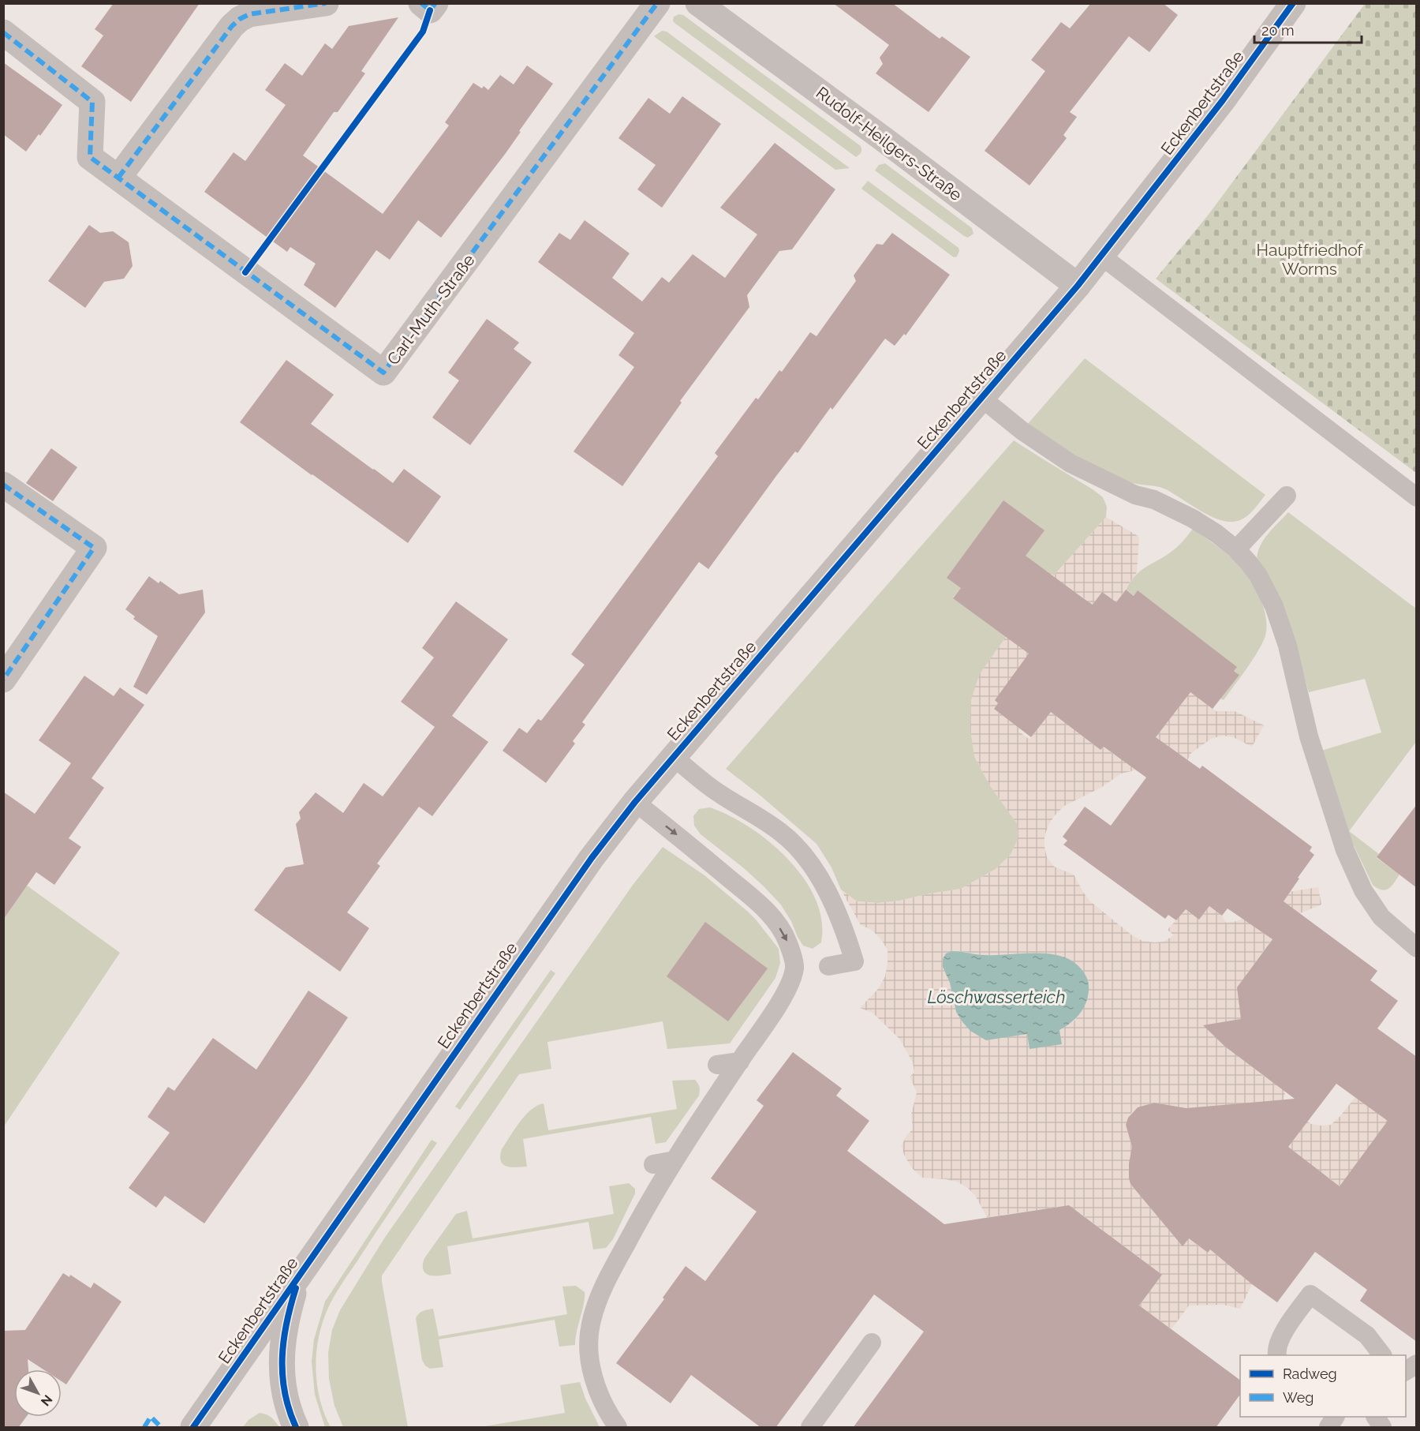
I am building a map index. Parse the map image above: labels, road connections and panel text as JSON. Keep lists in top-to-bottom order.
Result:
{
  "streets": {
    "street": ["Eckenbertstraße", "Rudolf-Heilgers-Straße", "Carl-Muth-Straße"]
  },
  "crossings": [
    ["Eckenbertstraße", "Rudolf-Heilgers-Straße"]
  ],
  "water": ["Löschwasserteich"],
  "parks": ["Hauptfriedhof Worms"],
  "legend": ["Radweg", "Weg"],
  "scale_bar": "20 m",
  "north": "bottom right"
}
